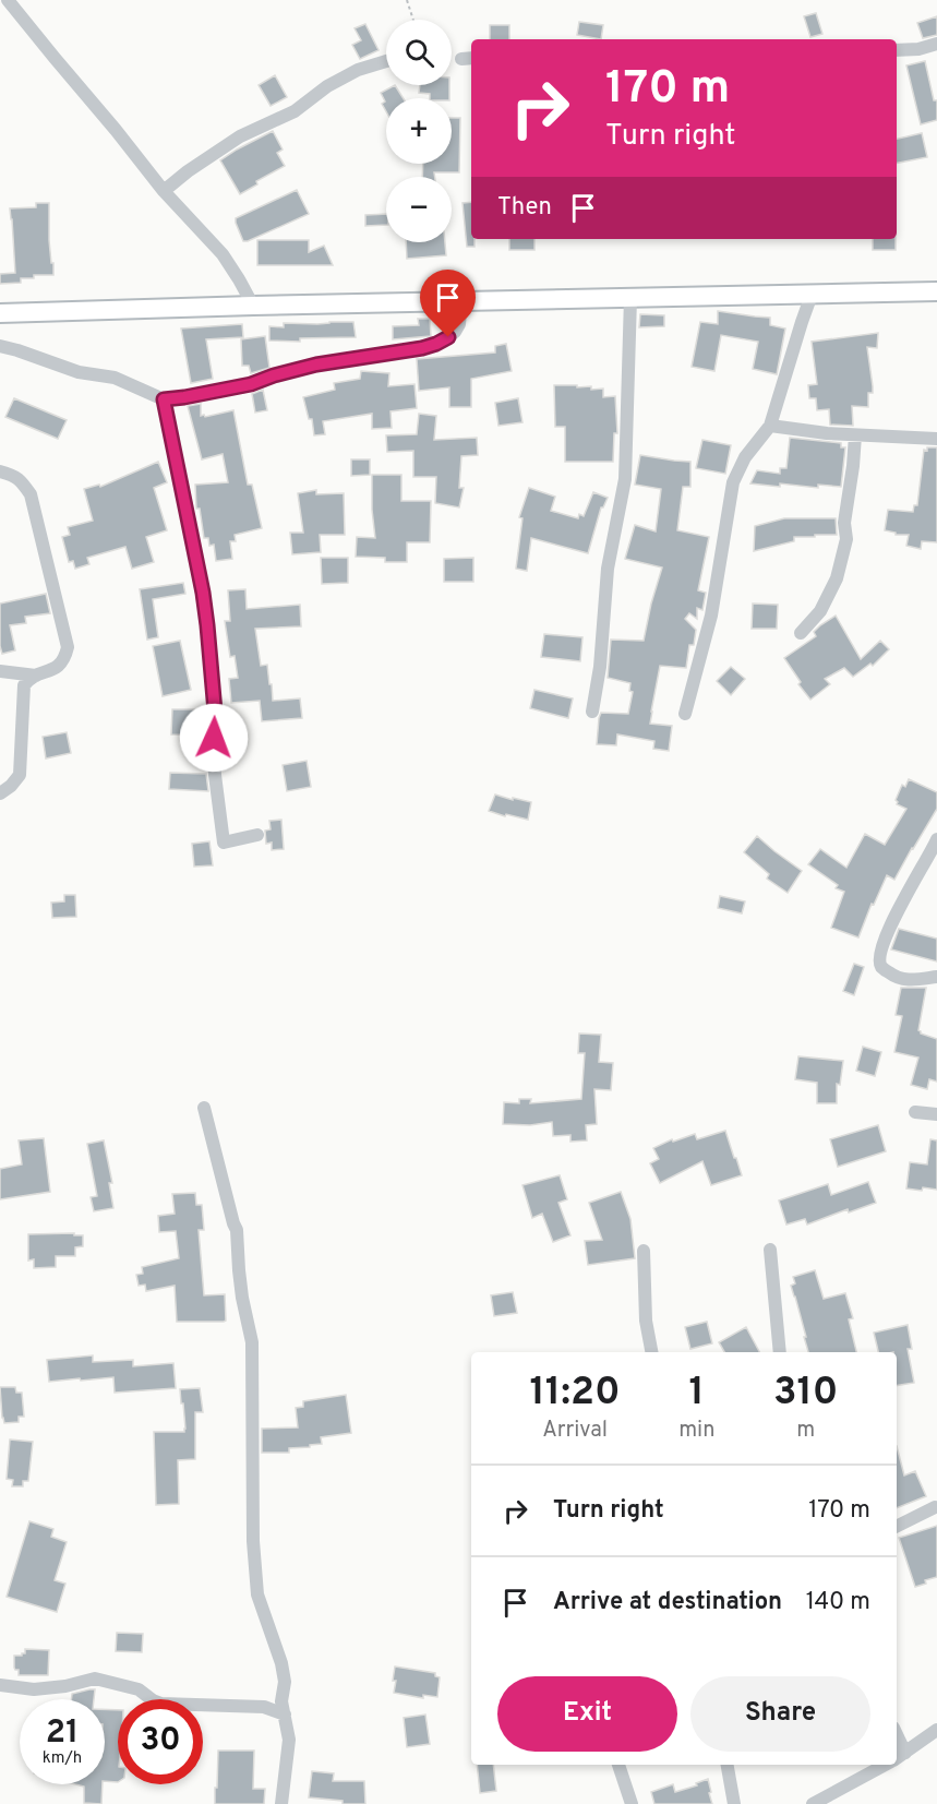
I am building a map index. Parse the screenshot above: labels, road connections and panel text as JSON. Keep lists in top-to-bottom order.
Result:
{
  "page": {
    "map_buttons": ["+", "−"],
    "turn": ["170 m", "Turn right"],
    "then": "Then",
    "eta": [
      "11:20",
      "Arrival",
      "1",
      "min",
      "310",
      "m"
    ],
    "list": [
      {
        "name": "Turn right",
        "value": "170 m"
      },
      {
        "name": "Arrive at destination",
        "value": "140 m"
      }
    ],
    "buttons": ["Exit", "Share"],
    "speed": "21 km/h",
    "limit": "30"
  }
}
